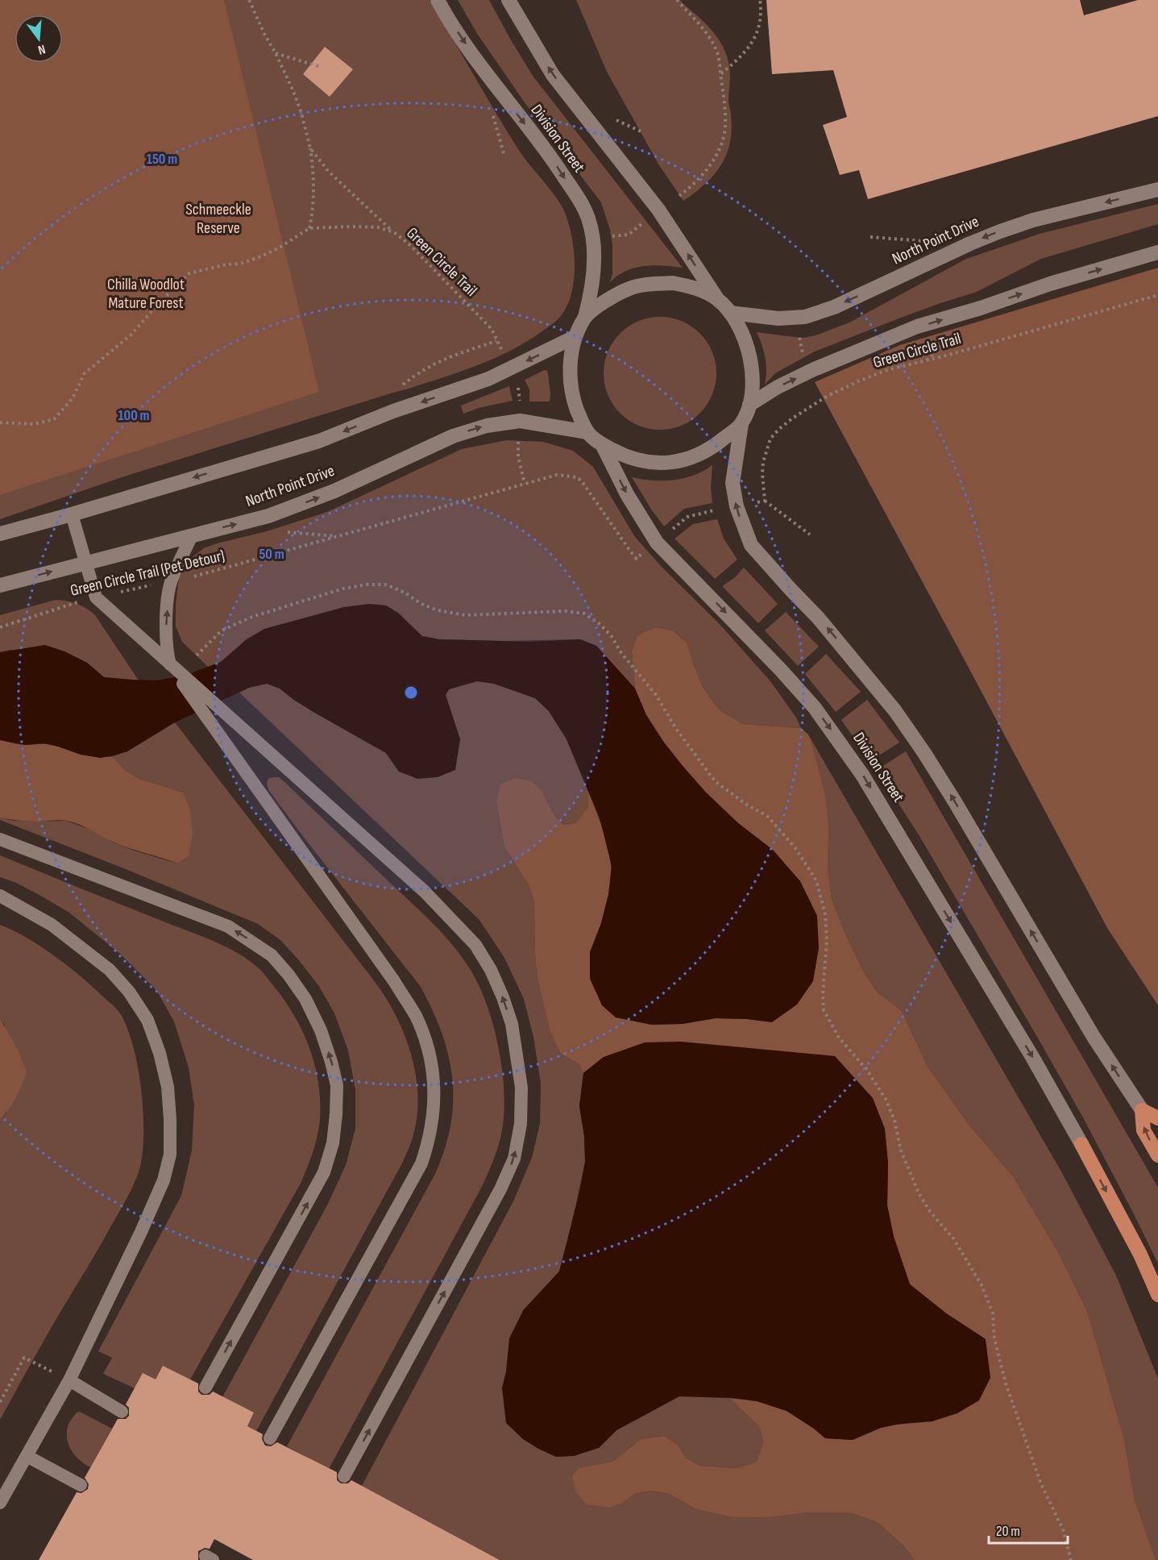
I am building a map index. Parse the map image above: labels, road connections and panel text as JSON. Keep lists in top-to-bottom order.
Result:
{
  "streets": {
    "main road": ["Division Street", "North Point Drive"],
    "path": ["Green Circle Trail", "Green Circle Trail (Pet Detour)"]
  },
  "parks": ["Schmeeckle Reserve", "Chilla Woodlot Mature Forest"],
  "scale_bar": "20 m",
  "north": "bottom",
  "rings": ["150 m", "100 m", "50 m"]
}
